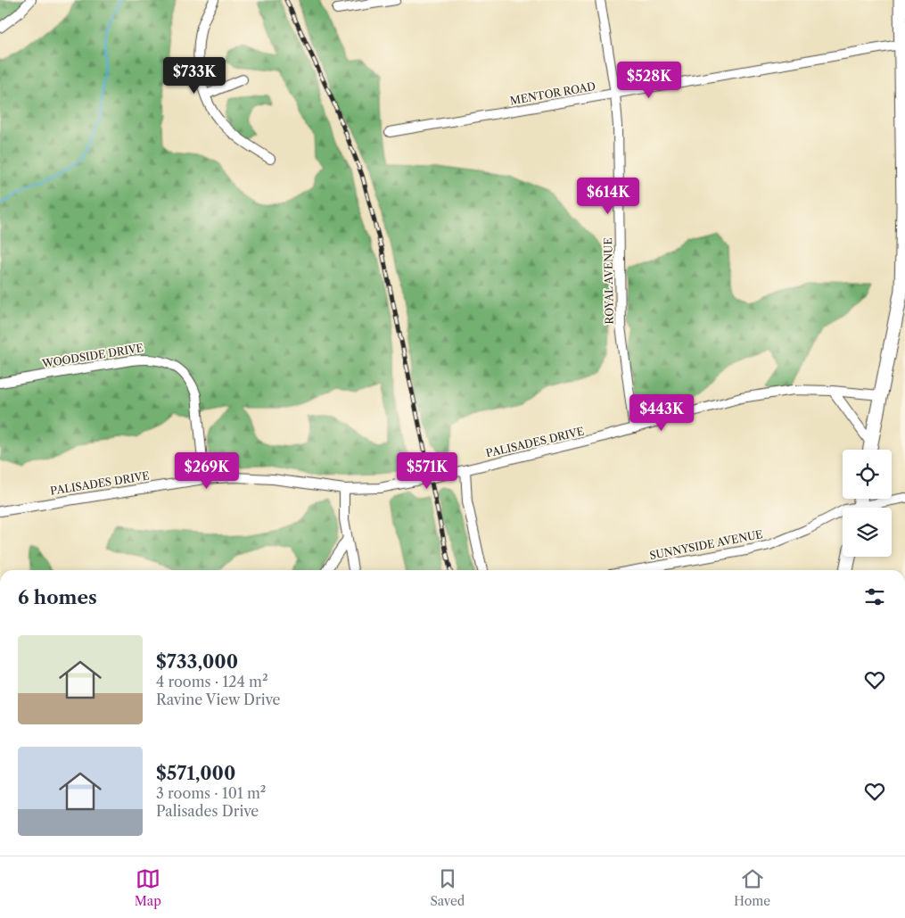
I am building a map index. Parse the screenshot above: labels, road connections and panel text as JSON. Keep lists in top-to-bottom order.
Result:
{
  "streets": {
    "street": [
      "MENTOR ROAD",
      "ROYAL AVENUE",
      "WOODSIDE DRIVE",
      "PALISADES DRIVE",
      "SUNNYSIDE AVENUE"
    ]
  },
  "crossings": [
    ["MENTOR ROAD", "ROYAL AVENUE"],
    ["ROYAL AVENUE", "PALISADES DRIVE"],
    ["WOODSIDE DRIVE", "PALISADES DRIVE"]
  ],
  "page": {
    "price": [
      "$733K",
      "$528K",
      "$614K",
      "$443K",
      "$269K",
      "$571K"
    ],
    "heading": "6 homes",
    "list": [
      {
        "name": "$733,000",
        "note": "4 rooms · 124 m² · Ravine View Drive"
      },
      {
        "name": "$571,000",
        "note": "3 rooms · 101 m² · Palisades Drive"
      }
    ],
    "tabs": ["Map", "Saved", "Home"]
  }
}
